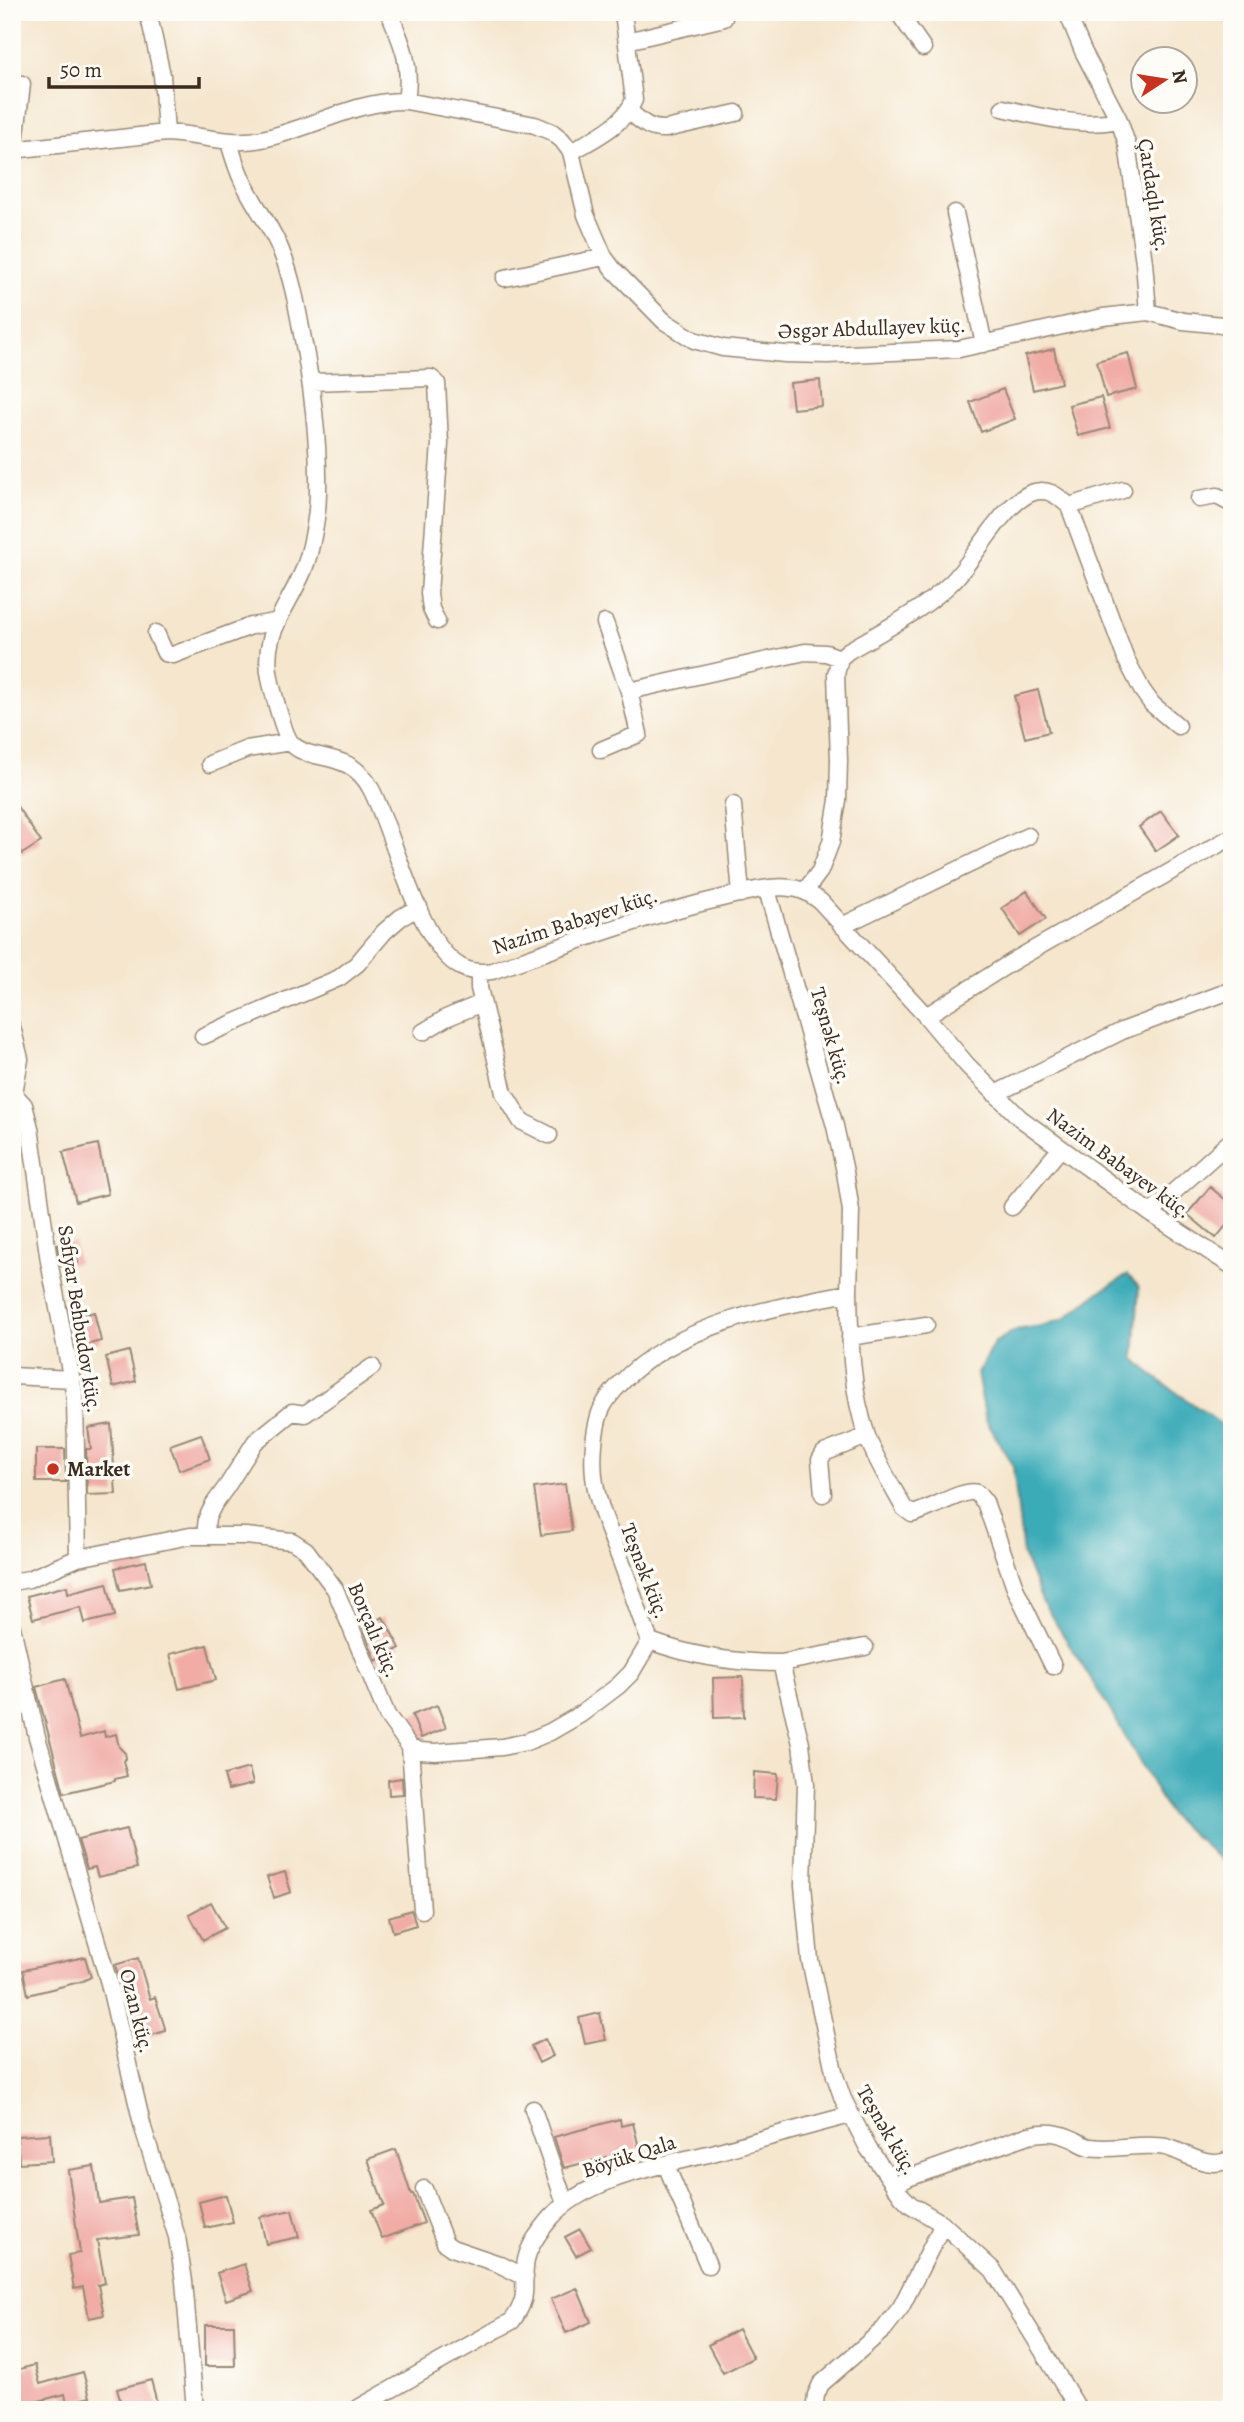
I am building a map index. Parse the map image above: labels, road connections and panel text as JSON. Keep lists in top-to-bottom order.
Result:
{
  "streets": {
    "street": [
      "Çardaqlı küç.",
      "Əsgər Abdullayev küç.",
      "Nazim Babayev küç.",
      "Teşnək küç.",
      "Səfiyar Behbudov küç.",
      "Borçalı küç.",
      "Ozan küç.",
      "Böyük Qala"
    ]
  },
  "crossings": [
    ["Çardaqlı küç.", "Əsgər Abdullayev küç."],
    ["Nazim Babayev küç.", "Teşnək küç."],
    ["Teşnək küç.", "Böyük Qala"],
    ["Səfiyar Behbudov küç.", "Borçalı küç."]
  ],
  "places": ["Market"],
  "scale_bar": "50 m",
  "north": "right"
}
